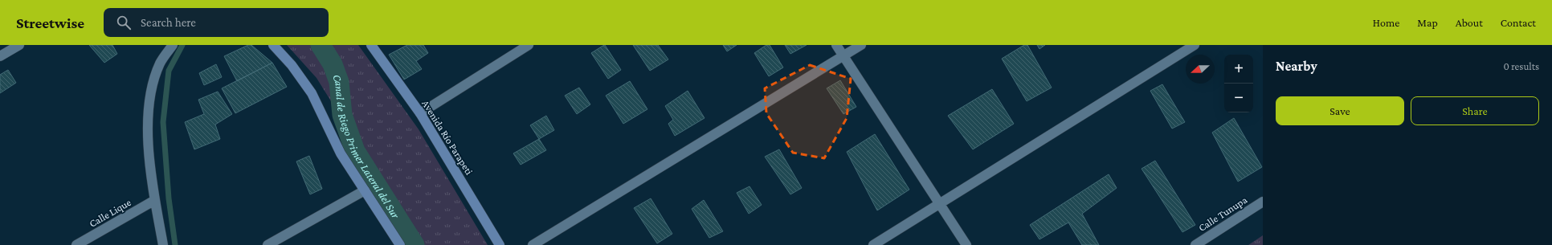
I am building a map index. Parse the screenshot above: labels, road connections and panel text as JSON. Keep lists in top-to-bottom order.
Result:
{
  "streets": {
    "main road": ["Avenida Río Parapeti"],
    "street": ["Calle Lique", "Calle Tunupa"]
  },
  "water": ["Canal de Riego Primer Lateral del Sur"],
  "north": "left",
  "page": {
    "header": "Streetwise",
    "search": "Search here",
    "nav": [
      "Home",
      "Map",
      "About",
      "Contact"
    ],
    "heading": ["Nearby", "0 results"],
    "map_buttons": ["+", "−"],
    "buttons": ["Save", "Share"]
  }
}
